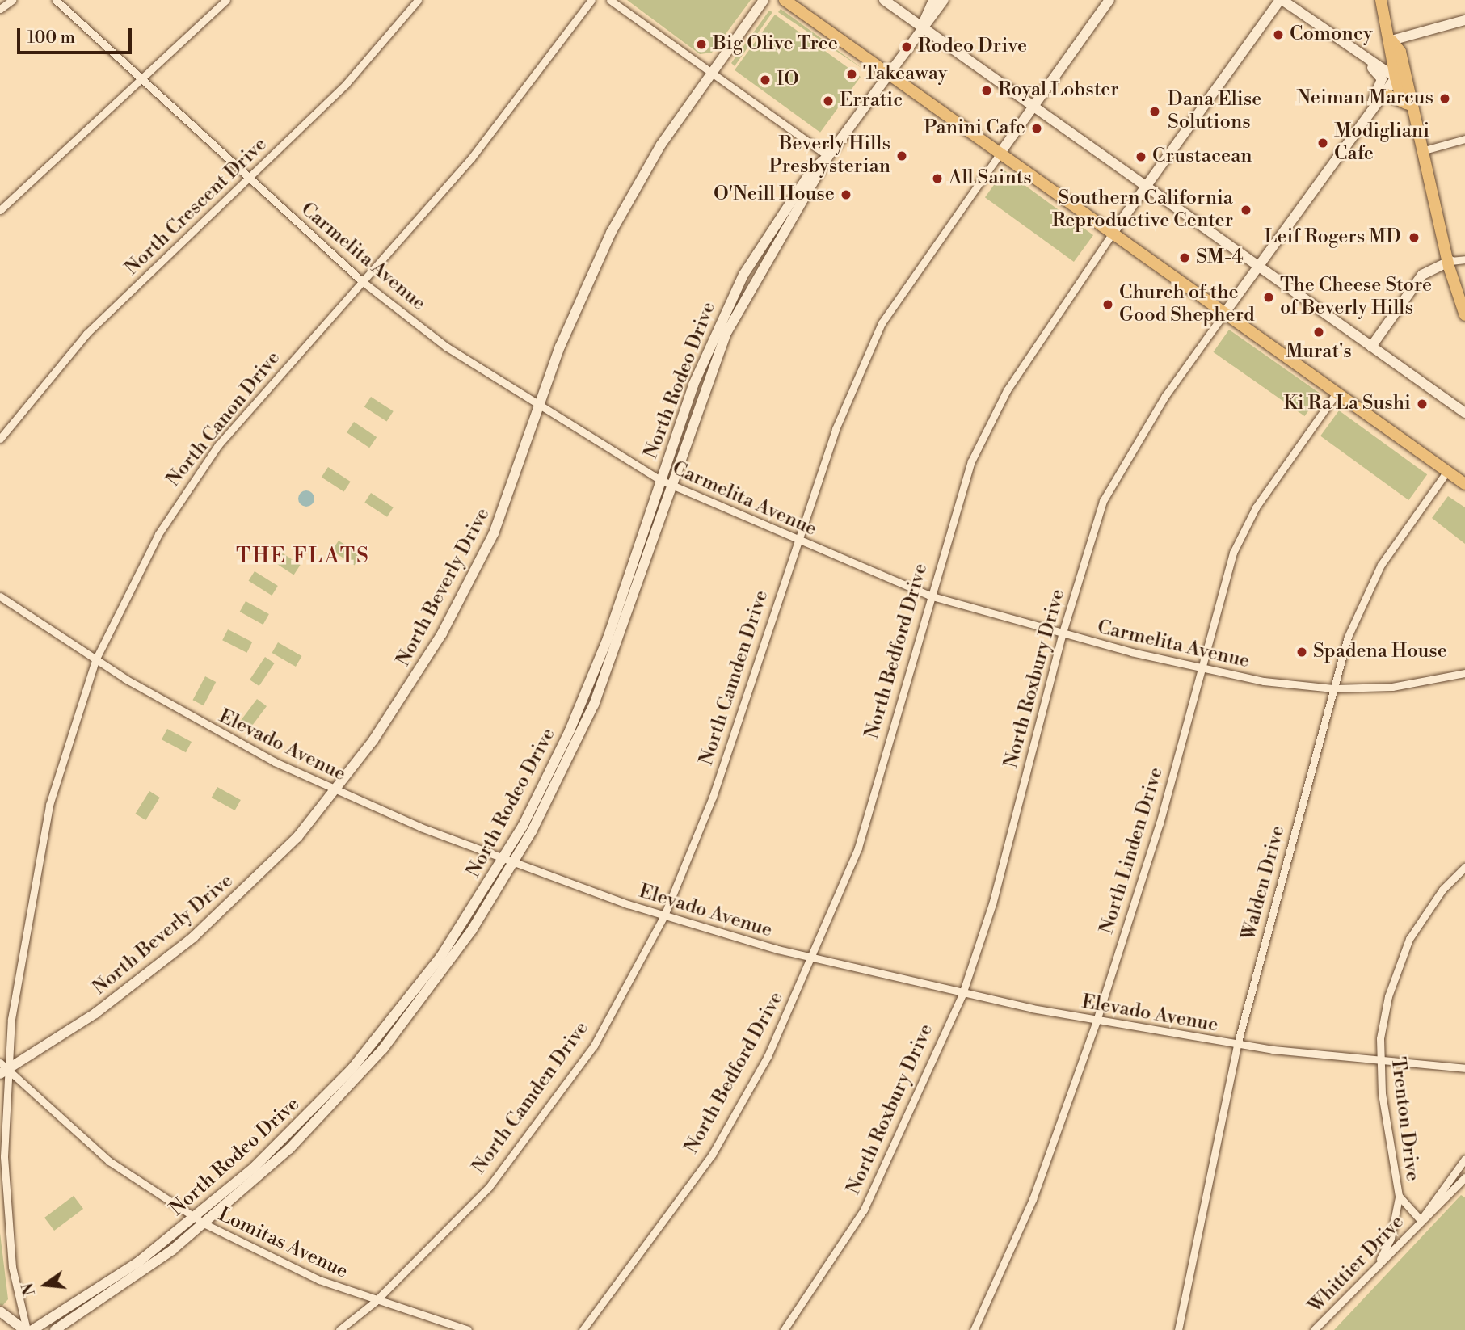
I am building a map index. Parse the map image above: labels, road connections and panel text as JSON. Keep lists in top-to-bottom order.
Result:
{
  "streets": {
    "street": [
      "North Crescent Drive",
      "Carmelita Avenue",
      "North Rodeo Drive",
      "North Canon Drive",
      "North Beverly Drive",
      "North Bedford Drive",
      "North Camden Drive",
      "North Roxbury Drive",
      "Elevado Avenue",
      "North Linden Drive",
      "Walden Drive",
      "Trenton Drive",
      "Lomitas Avenue",
      "Whittier Drive"
    ]
  },
  "crossings": [
    ["North Crescent Drive", "Carmelita Avenue"],
    ["Carmelita Avenue", "North Rodeo Drive"],
    ["Carmelita Avenue", "North Canon Drive"],
    ["Carmelita Avenue", "North Beverly Drive"],
    ["Carmelita Avenue", "North Bedford Drive"],
    ["Carmelita Avenue", "North Camden Drive"],
    ["Carmelita Avenue", "North Roxbury Drive"],
    ["Carmelita Avenue", "North Linden Drive"],
    ["Carmelita Avenue", "Walden Drive"],
    ["North Rodeo Drive", "Elevado Avenue"],
    ["North Rodeo Drive", "Lomitas Avenue"],
    ["North Canon Drive", "North Beverly Drive"],
    ["North Canon Drive", "Elevado Avenue"],
    ["North Canon Drive", "Lomitas Avenue"],
    ["North Beverly Drive", "Elevado Avenue"],
    ["North Beverly Drive", "Lomitas Avenue"],
    ["North Bedford Drive", "Elevado Avenue"],
    ["North Camden Drive", "Elevado Avenue"],
    ["North Camden Drive", "Lomitas Avenue"],
    ["North Roxbury Drive", "Elevado Avenue"],
    ["Elevado Avenue", "North Linden Drive"],
    ["Elevado Avenue", "Walden Drive"],
    ["Elevado Avenue", "Trenton Drive"],
    ["Trenton Drive", "Whittier Drive"]
  ],
  "districts": ["THE FLATS"],
  "places": [
    "Comoncy",
    "Big Olive Tree",
    "Rodeo Drive",
    "Takeaway",
    "IO",
    "Royal Lobster",
    "Neiman Marcus",
    "Erratic",
    "Dana Elise Solutions",
    "Panini Cafe",
    "Modigliani Cafe",
    "Beverly Hills Presbysterian",
    "Crustacean",
    "All Saints",
    "O'Neill House",
    "Southern California Reproductive Center",
    "Leif Rogers MD",
    "SM-4",
    "The Cheese Store of Beverly Hills",
    "Church of the Good Shepherd",
    "Murat's",
    "Ki Ra La Sushi",
    "Spadena House"
  ],
  "scale_bar": "100 m",
  "north": "left"
}
